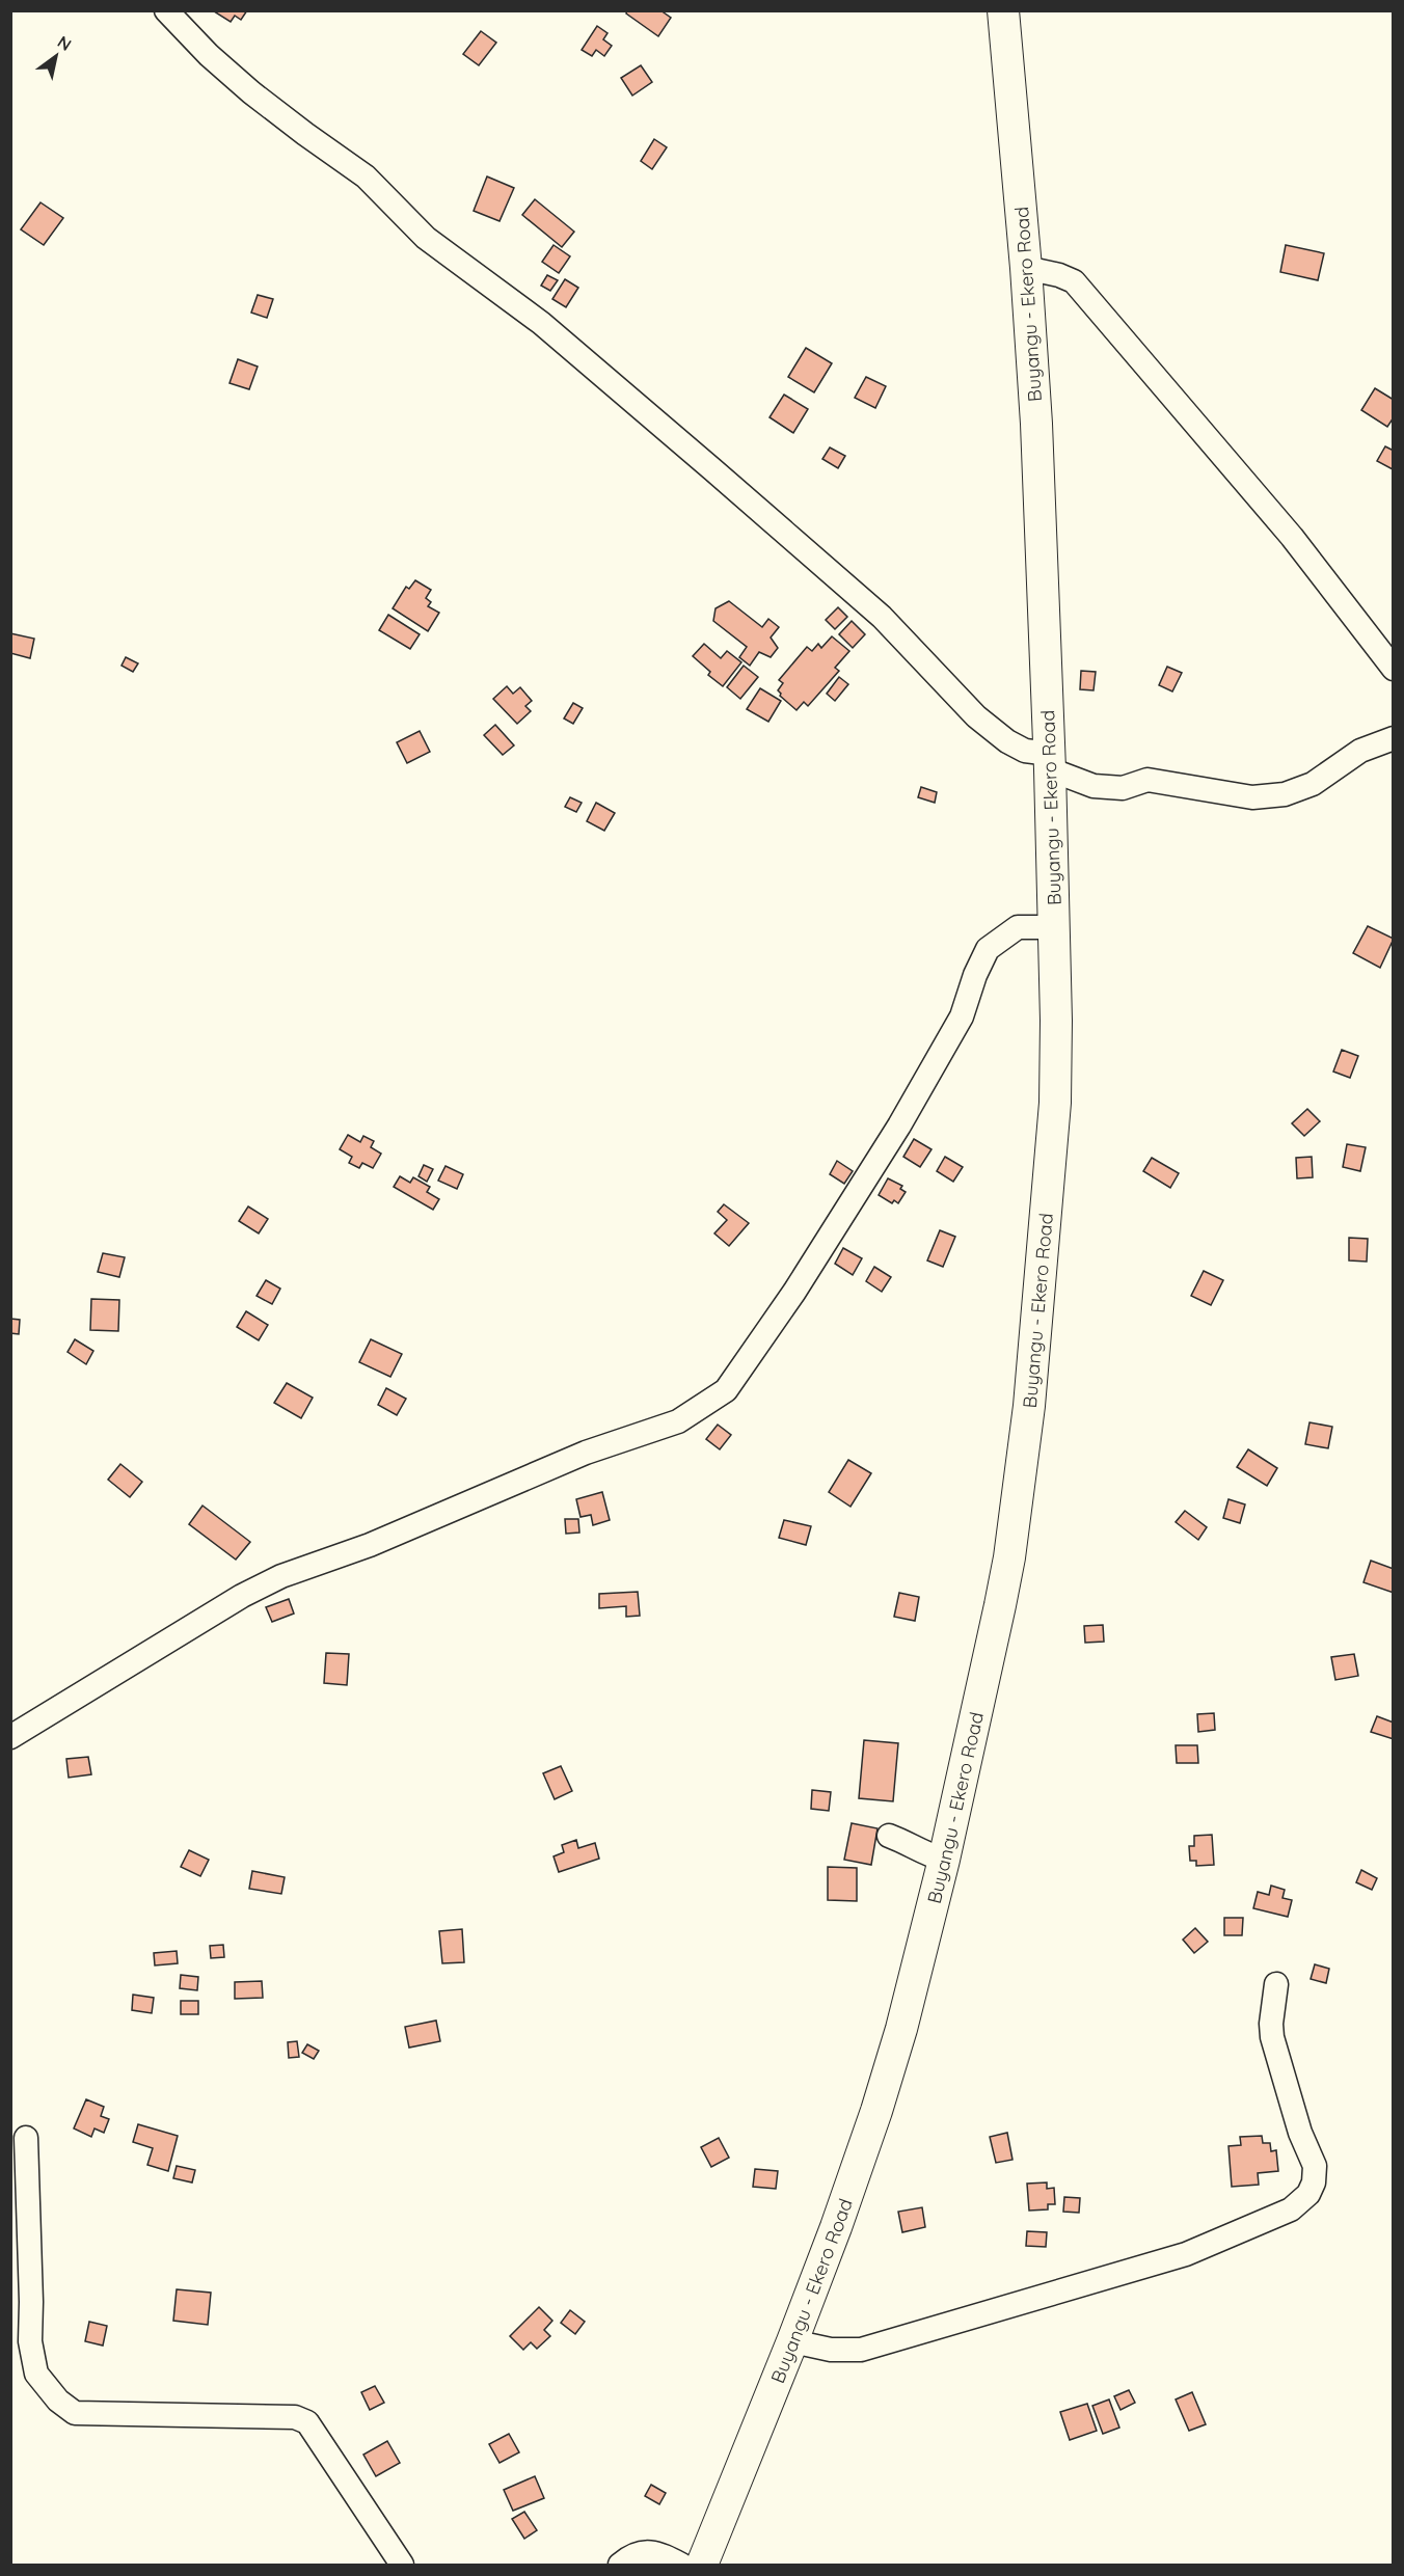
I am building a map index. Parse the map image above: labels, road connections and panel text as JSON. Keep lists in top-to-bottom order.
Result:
{
  "streets": {
    "main road": ["Buyangu - Ekero Road"]
  },
  "north": "top right"
}
